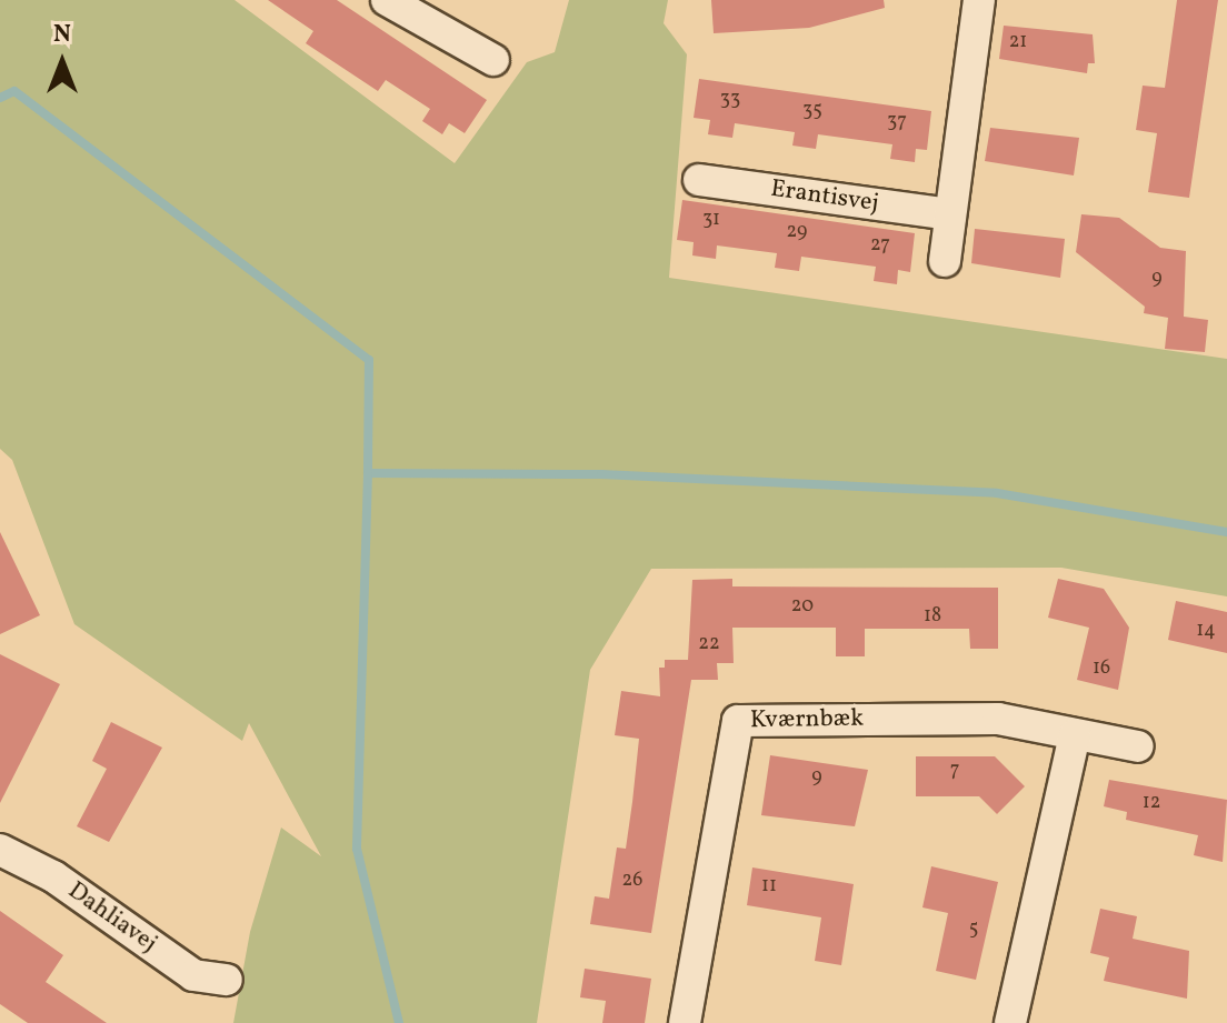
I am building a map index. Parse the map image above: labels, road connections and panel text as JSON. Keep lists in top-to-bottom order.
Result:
{
  "streets": {
    "street": ["Erantisvej", "Kværnbæk", "Dahliavej"]
  },
  "house_numbers": [
    "21",
    "33",
    "35",
    "37",
    "31",
    "29",
    "27",
    "9",
    "20",
    "18",
    "14",
    "22",
    "16",
    "7",
    "9",
    "12",
    "26",
    "11",
    "5"
  ],
  "north": "top"
}
